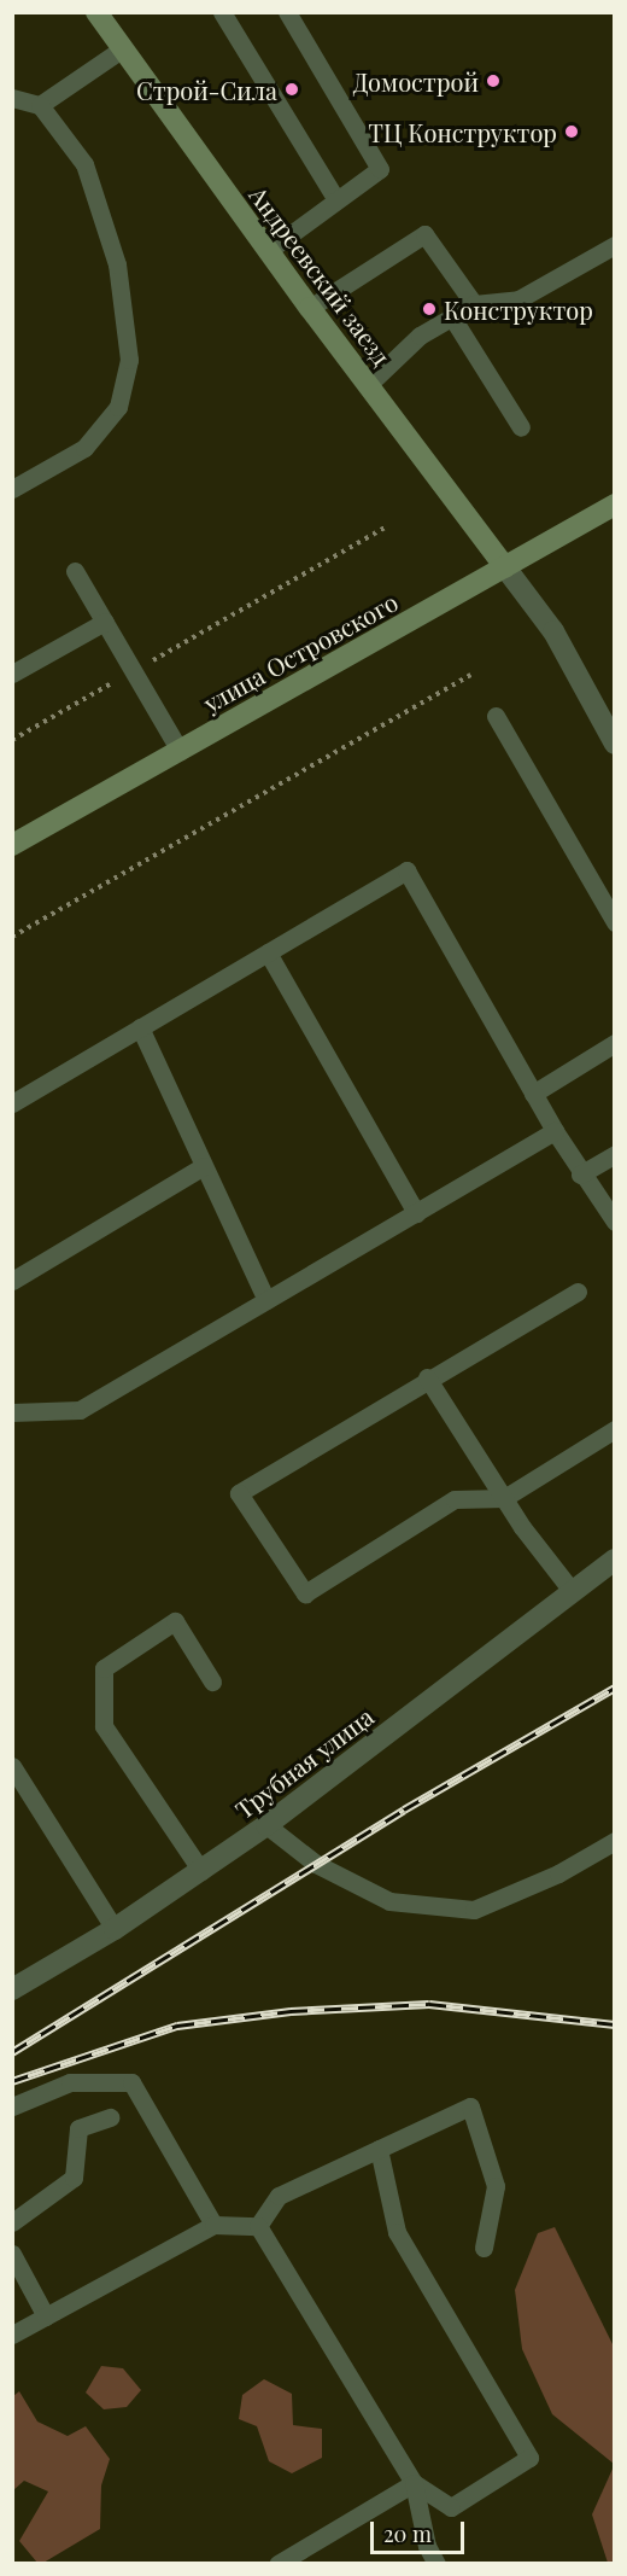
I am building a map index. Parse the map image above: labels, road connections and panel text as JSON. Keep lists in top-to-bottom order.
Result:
{
  "streets": {
    "street": ["Андреевский заезд", "улица Островского", "Трубная улица"]
  },
  "crossings": [
    ["Андреевский заезд", "улица Островского"]
  ],
  "places": [
    "Домострой",
    "Строй-Сила",
    "ТЦ Конструктор",
    "Конструктор"
  ],
  "scale_bar": "20 m"
}
